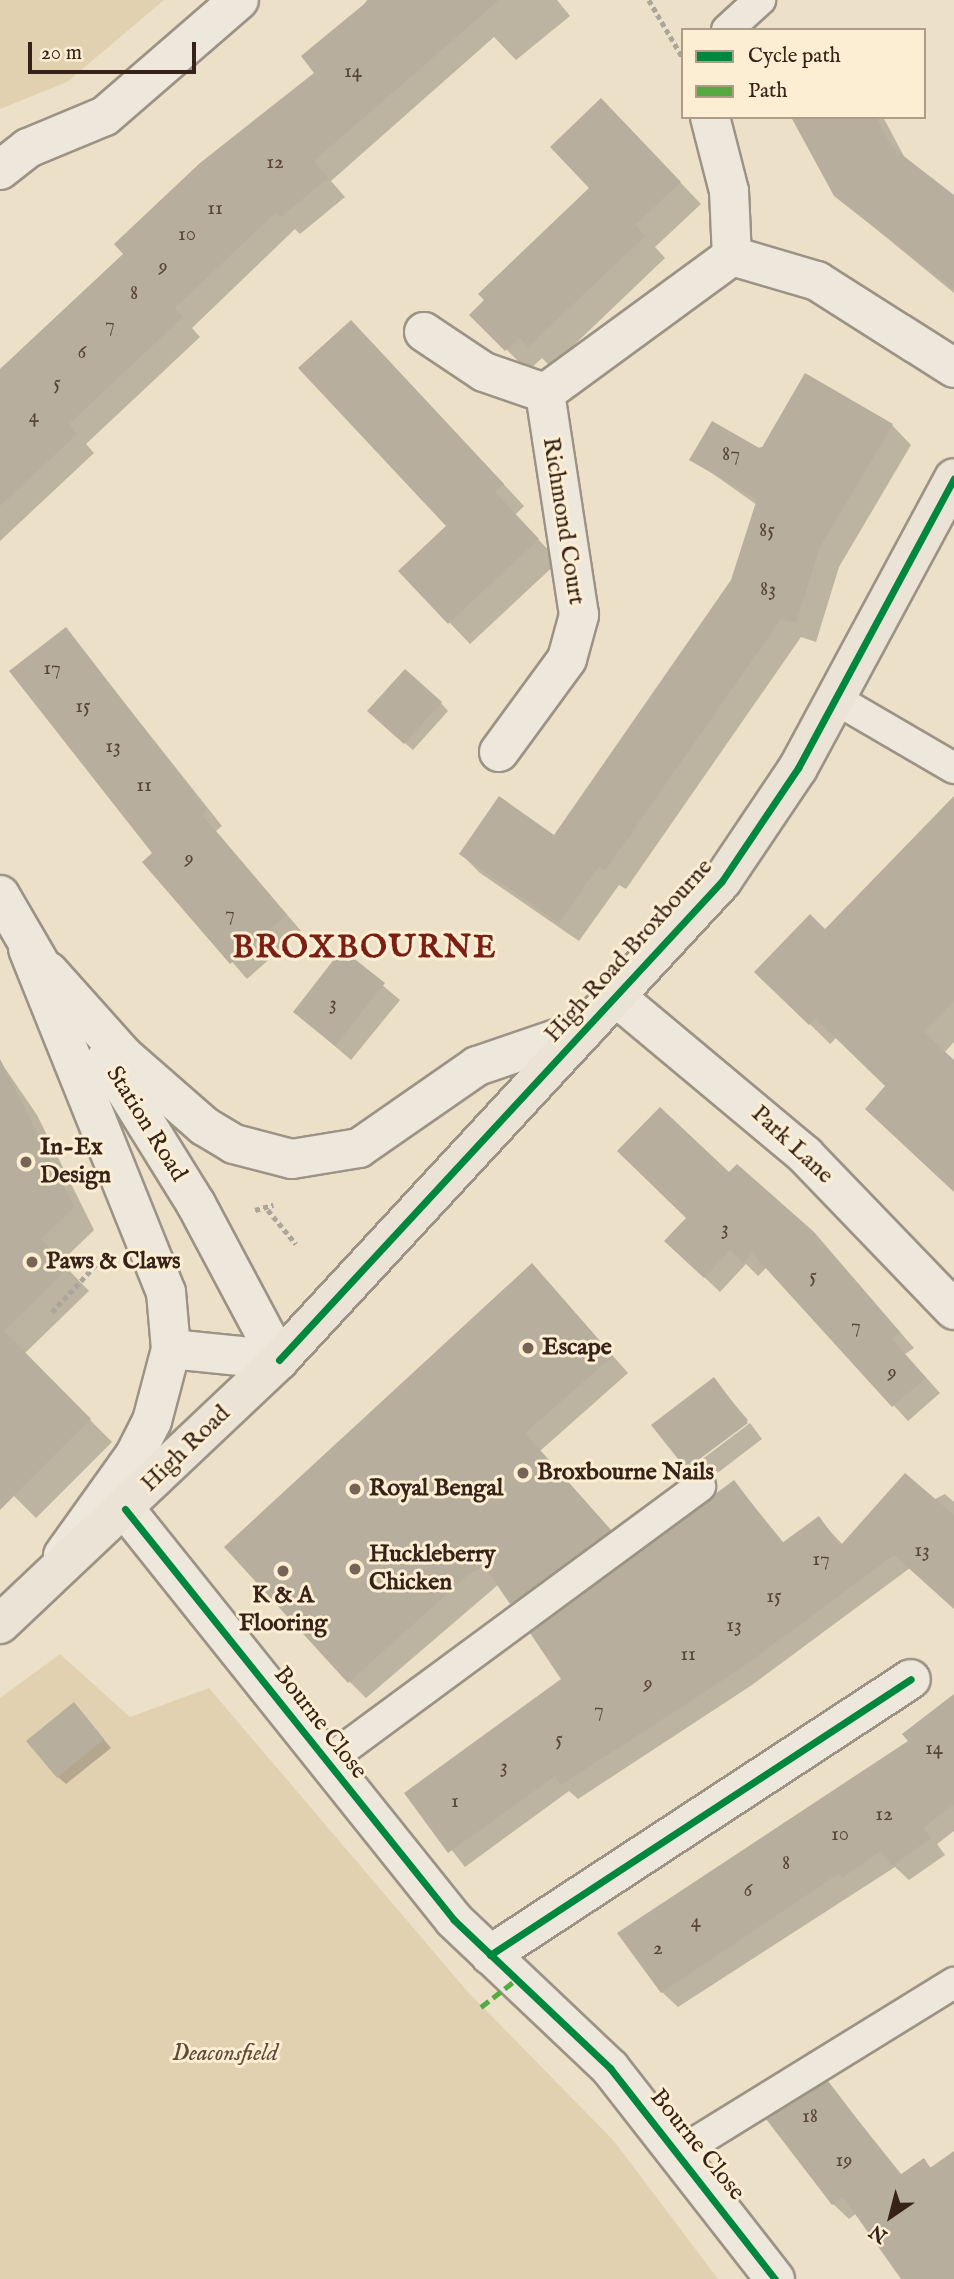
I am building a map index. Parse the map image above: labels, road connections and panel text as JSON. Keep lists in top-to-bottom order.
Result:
{
  "streets": {
    "main road": ["High Road Broxbourne", "High Road"],
    "street": [
      "Richmond Court",
      "Station Road",
      "Park Lane",
      "Bourne Close"
    ]
  },
  "crossings": [
    ["High Road Broxbourne", "Station Road"],
    ["High Road Broxbourne", "Park Lane"],
    ["High Road Broxbourne", "High Road"],
    ["Station Road", "High Road"],
    ["High Road", "Bourne Close"]
  ],
  "districts": ["BROXBOURNE"],
  "parks": ["Deaconsfield"],
  "places": [
    "In-Ex Design",
    "Paws & Claws",
    "Escape",
    "Broxbourne Nails",
    "Royal Bengal",
    "Huckleberry Chicken",
    "K & A Flooring"
  ],
  "house_numbers": [
    "14",
    "12",
    "11",
    "10",
    "9",
    "8",
    "7",
    "6",
    "5",
    "4",
    "87",
    "85",
    "83",
    "17",
    "15",
    "13",
    "11",
    "9",
    "7",
    "3",
    "3",
    "5",
    "7",
    "9",
    "13",
    "17",
    "15",
    "13",
    "11",
    "9",
    "7",
    "5",
    "14",
    "3",
    "1",
    "12",
    "10",
    "8",
    "6",
    "4",
    "2",
    "18",
    "19"
  ],
  "legend": ["Cycle path", "Path"],
  "scale_bar": "20 m",
  "north": "bottom left"
}
